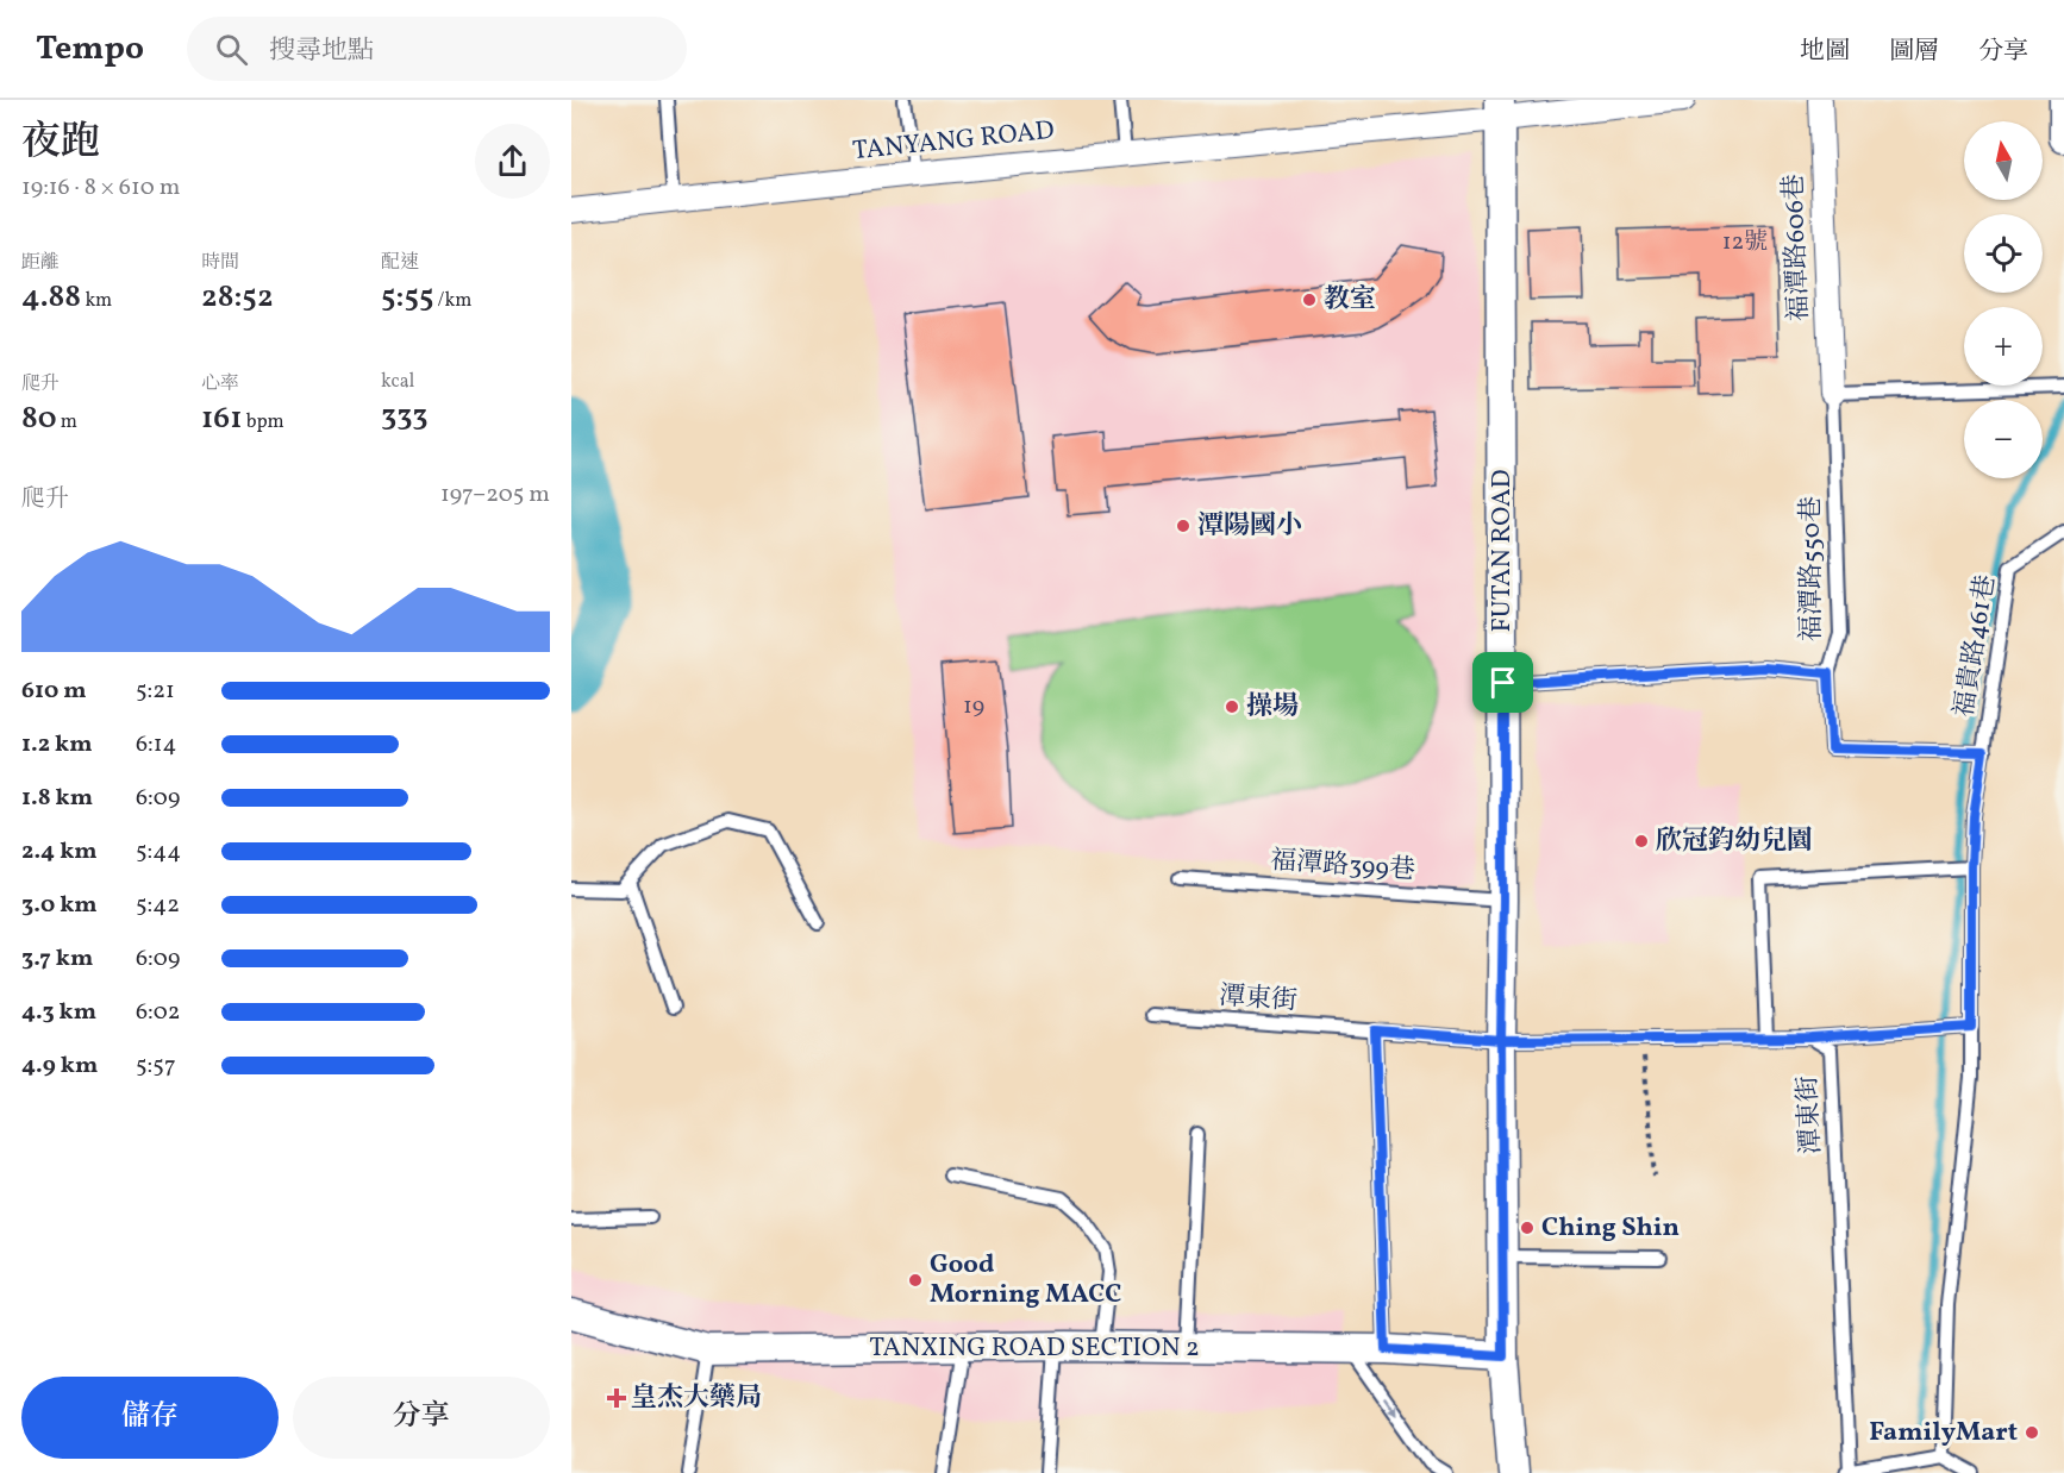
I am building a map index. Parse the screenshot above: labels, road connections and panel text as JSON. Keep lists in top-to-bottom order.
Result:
{
  "streets": {
    "street": [
      "TANYANG ROAD",
      "福潭路606巷",
      "FUTAN ROAD",
      "TANXING ROAD SECTION 2"
    ],
    "lane": [
      "福潭路550巷",
      "福貴路461巷",
      "福潭路399巷",
      "潭東街"
    ]
  },
  "crossings": [
    ["TANYANG ROAD", "FUTAN ROAD"],
    ["福潭路606巷", "福潭路550巷"],
    ["FUTAN ROAD", "福潭路550巷"],
    ["FUTAN ROAD", "福潭路399巷"],
    ["FUTAN ROAD", "潭東街"],
    ["FUTAN ROAD", "TANXING ROAD SECTION 2"]
  ],
  "places": {
    "other": [
      "教室",
      "潭陽國小",
      "操場",
      "欣冠鈞幼兒園",
      "Ching Shin",
      "Good Morning MACC",
      "FamilyMart"
    ],
    "health": ["皇杰大藥局"]
  },
  "house_numbers": ["12號", "19"],
  "north": "top",
  "page": {
    "header": "Tempo",
    "search": "搜尋地點",
    "nav": ["地圖", "圖層", "分享"],
    "heading": ["夜跑", "19:16 · 8 × 610 m"],
    "map_buttons": ["+", "−"],
    "stats": [
      ["距離", "4.88 km"],
      ["時間", "28:52"],
      ["配速", "5:55 /km"],
      ["爬升", "80 m"],
      ["心率", "161 bpm"],
      ["kcal", "333"]
    ],
    "chart": ["爬升", "197–205 m"],
    "list": [
      {
        "name": "610 m",
        "note": "5:21"
      },
      {
        "name": "1.2 km",
        "note": "6:14"
      },
      {
        "name": "1.8 km",
        "note": "6:09"
      },
      {
        "name": "2.4 km",
        "note": "5:44"
      },
      {
        "name": "3.0 km",
        "note": "5:42"
      },
      {
        "name": "3.7 km",
        "note": "6:09"
      },
      {
        "name": "4.3 km",
        "note": "6:02"
      },
      {
        "name": "4.9 km",
        "note": "5:57"
      }
    ],
    "buttons": ["儲存", "分享"]
  }
}
